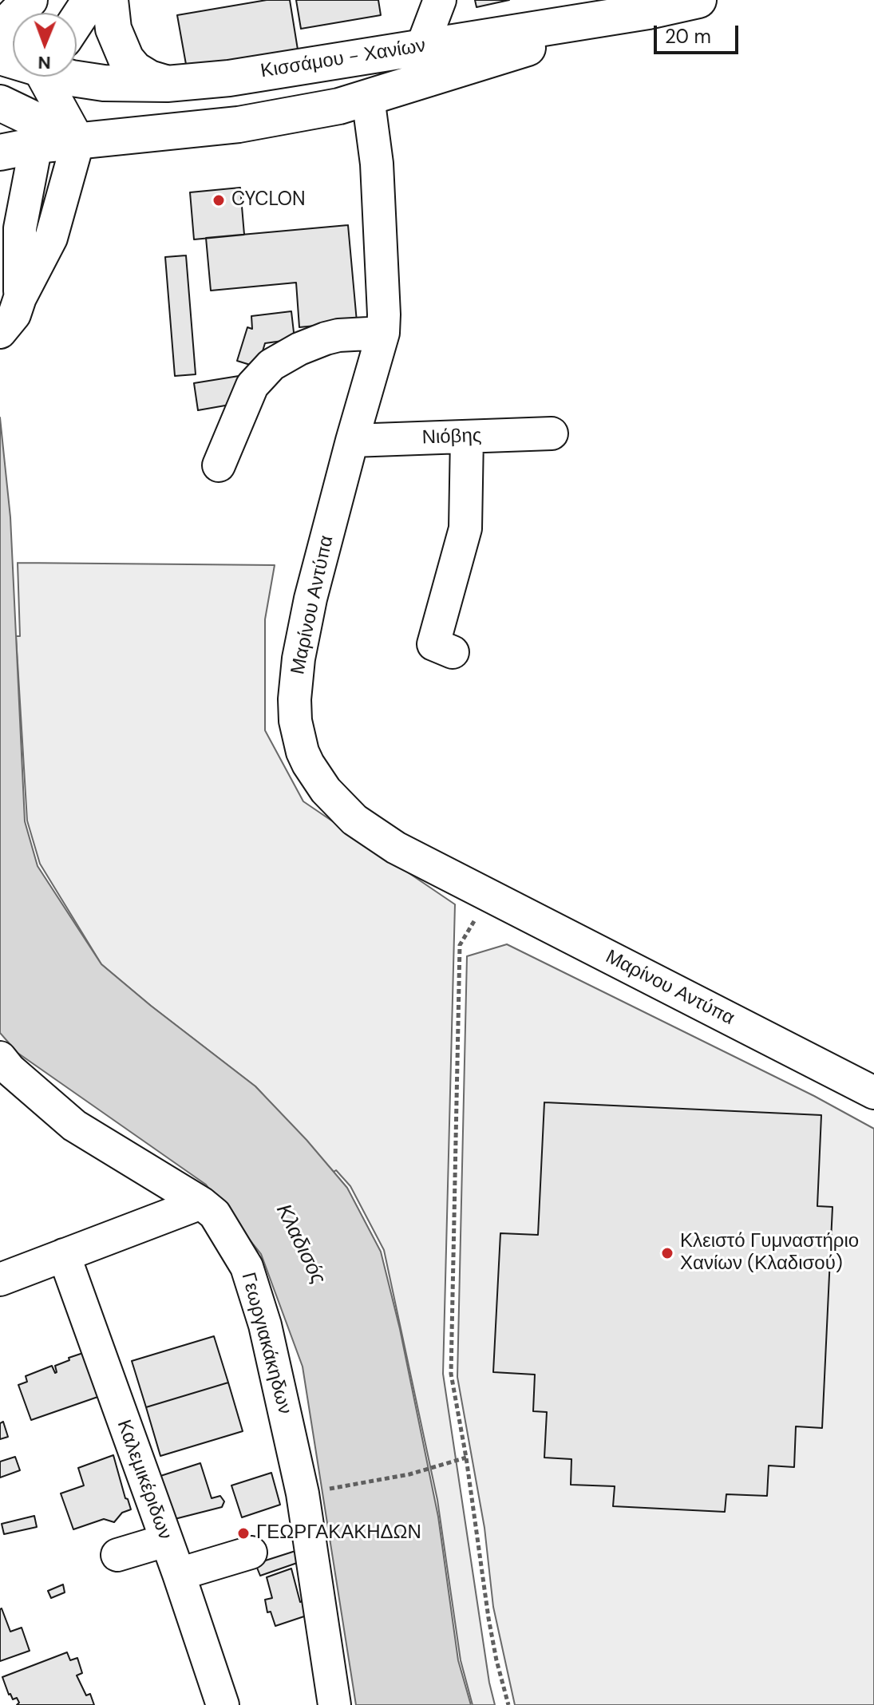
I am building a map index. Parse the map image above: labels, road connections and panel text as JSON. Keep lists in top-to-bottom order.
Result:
{
  "streets": {
    "main road": ["Κισσάμου - Χανίων"],
    "street": [
      "Νιόβης",
      "Μαρίνου Αντύπα",
      "Γεωργιακάκηδων",
      "Καλεμικέριδων"
    ]
  },
  "crossings": [
    ["Κισσάμου - Χανίων", "Μαρίνου Αντύπα"],
    ["Νιόβης", "Μαρίνου Αντύπα"]
  ],
  "water": ["Κλαδισός"],
  "places": ["CYCLON", "Κλειστό Γυμναστήριο Χανίων (Κλαδισού)", "ΓΕΩΡΓΑΚΑΚΗΔΩΝ"],
  "scale_bar": "20 m",
  "north": "bottom"
}
